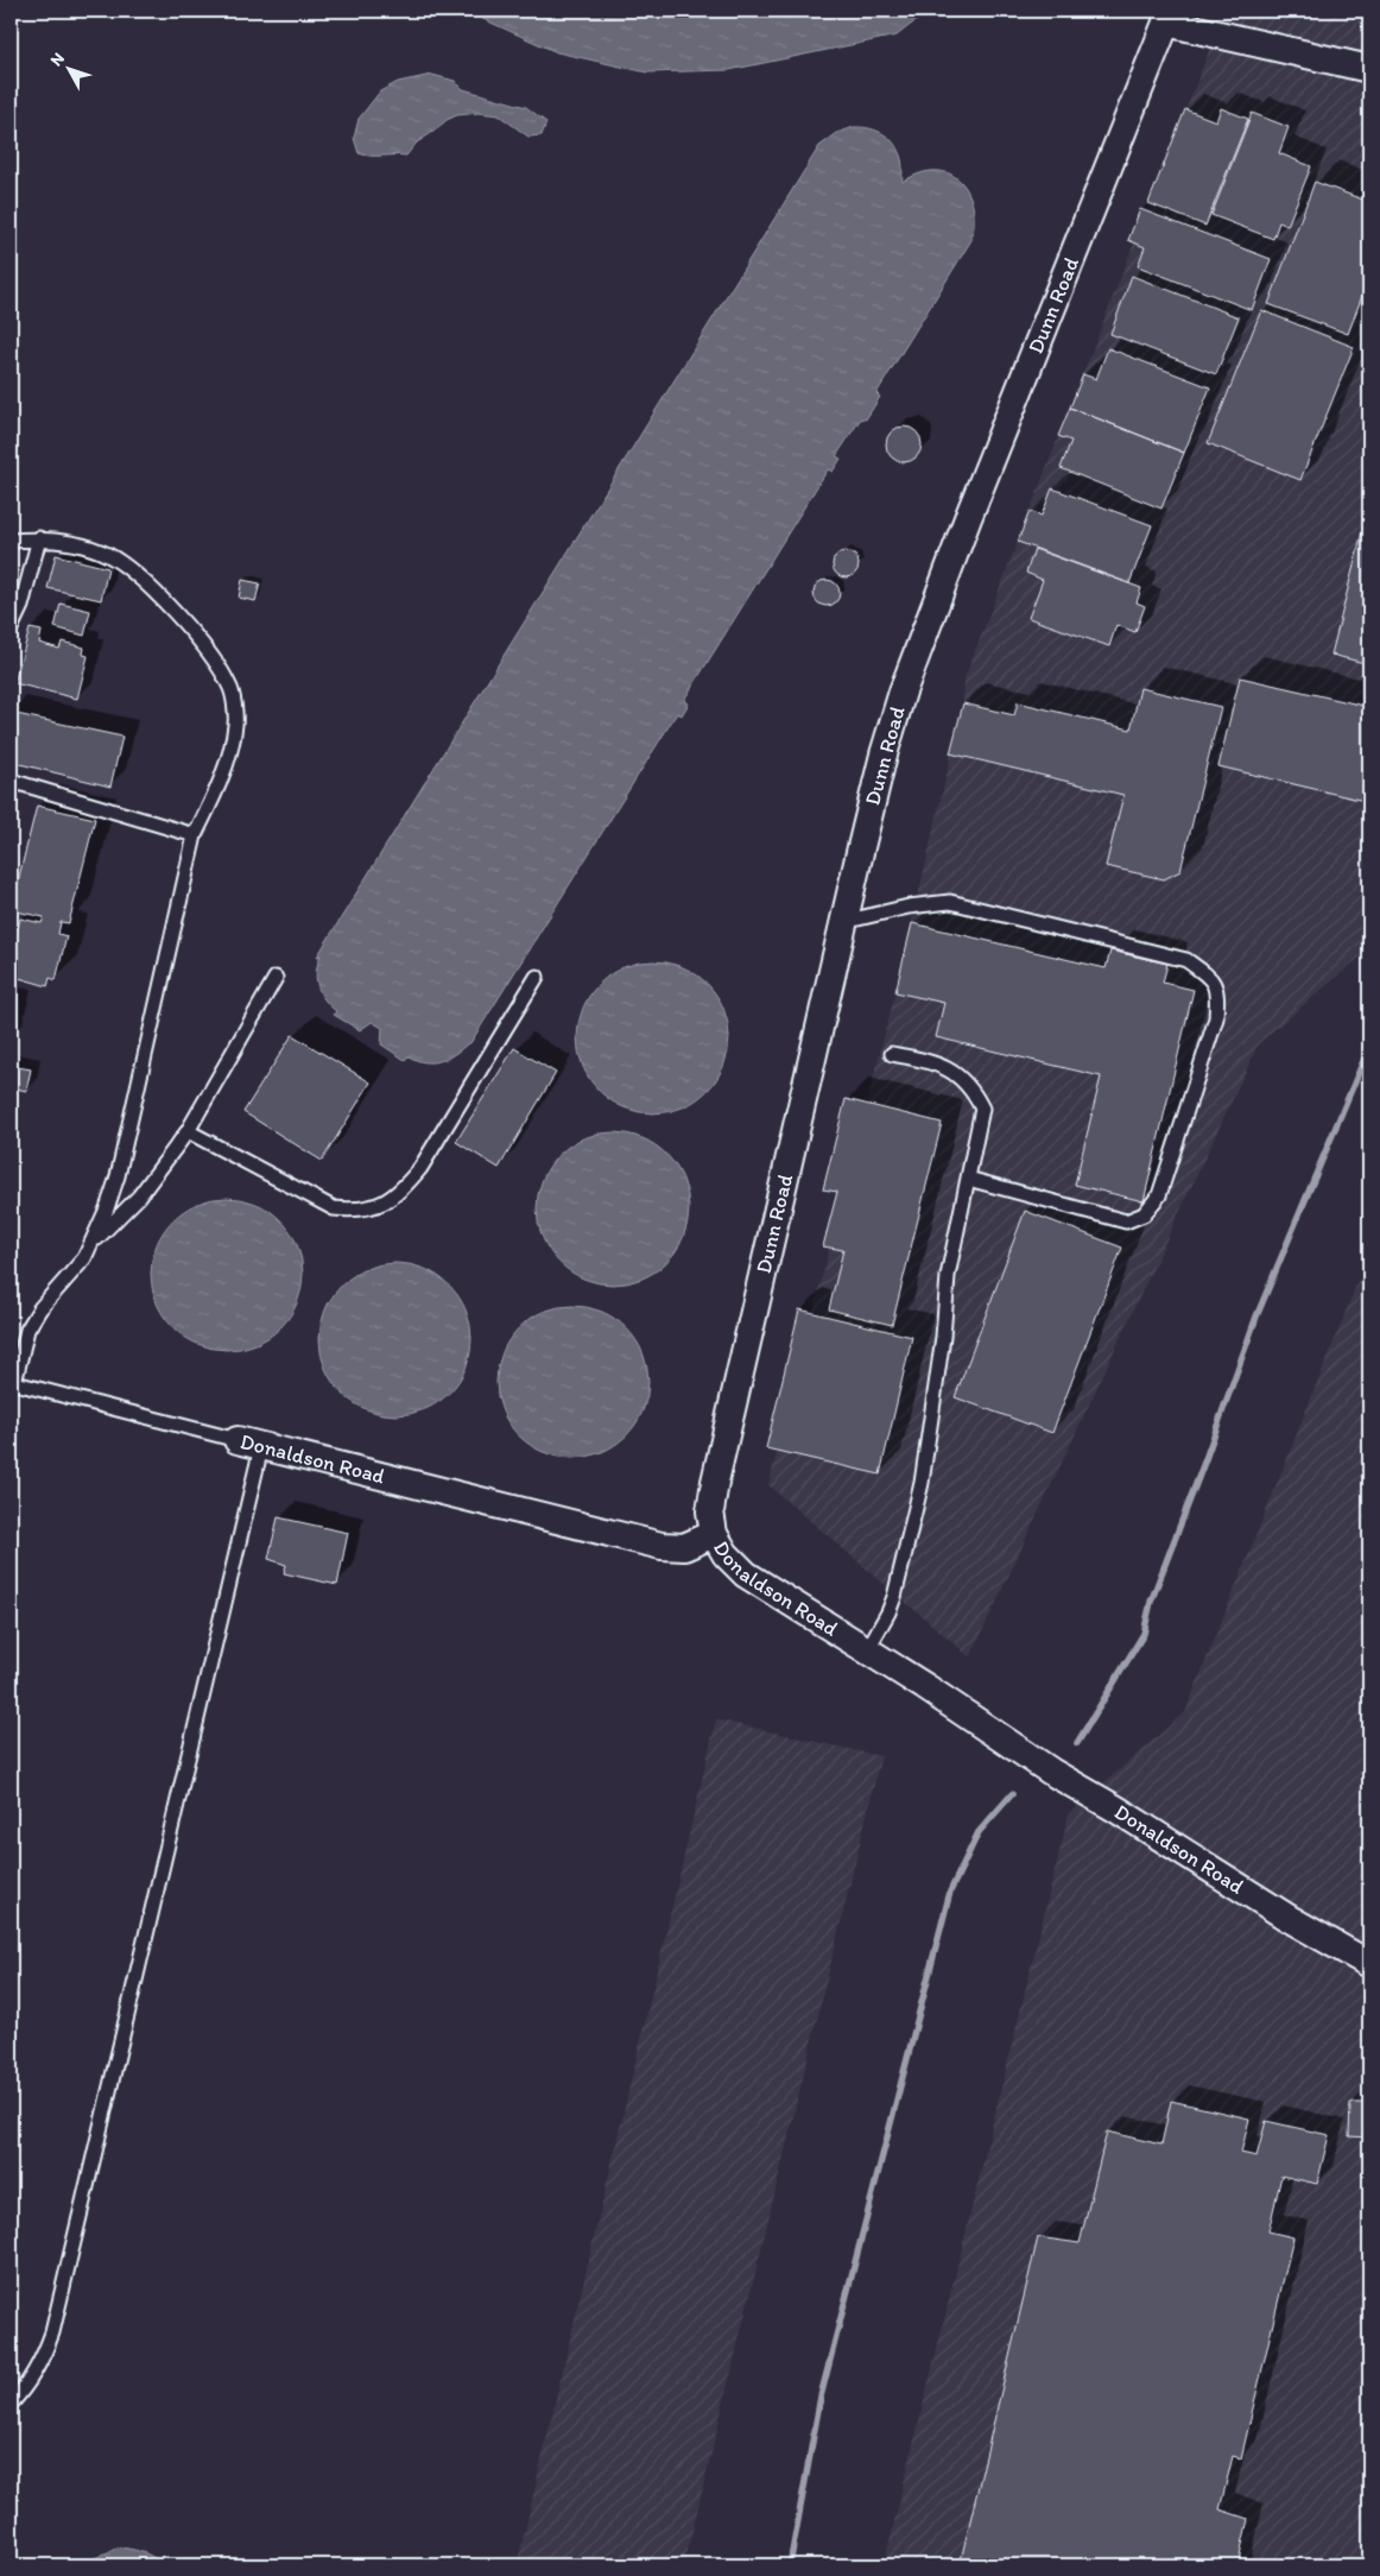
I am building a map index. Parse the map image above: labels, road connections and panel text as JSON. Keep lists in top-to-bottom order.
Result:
{
  "streets": {
    "street": ["Dunn Road", "Donaldson Road"]
  },
  "crossings": [
    ["Dunn Road", "Donaldson Road"]
  ],
  "north": "top left"
}
